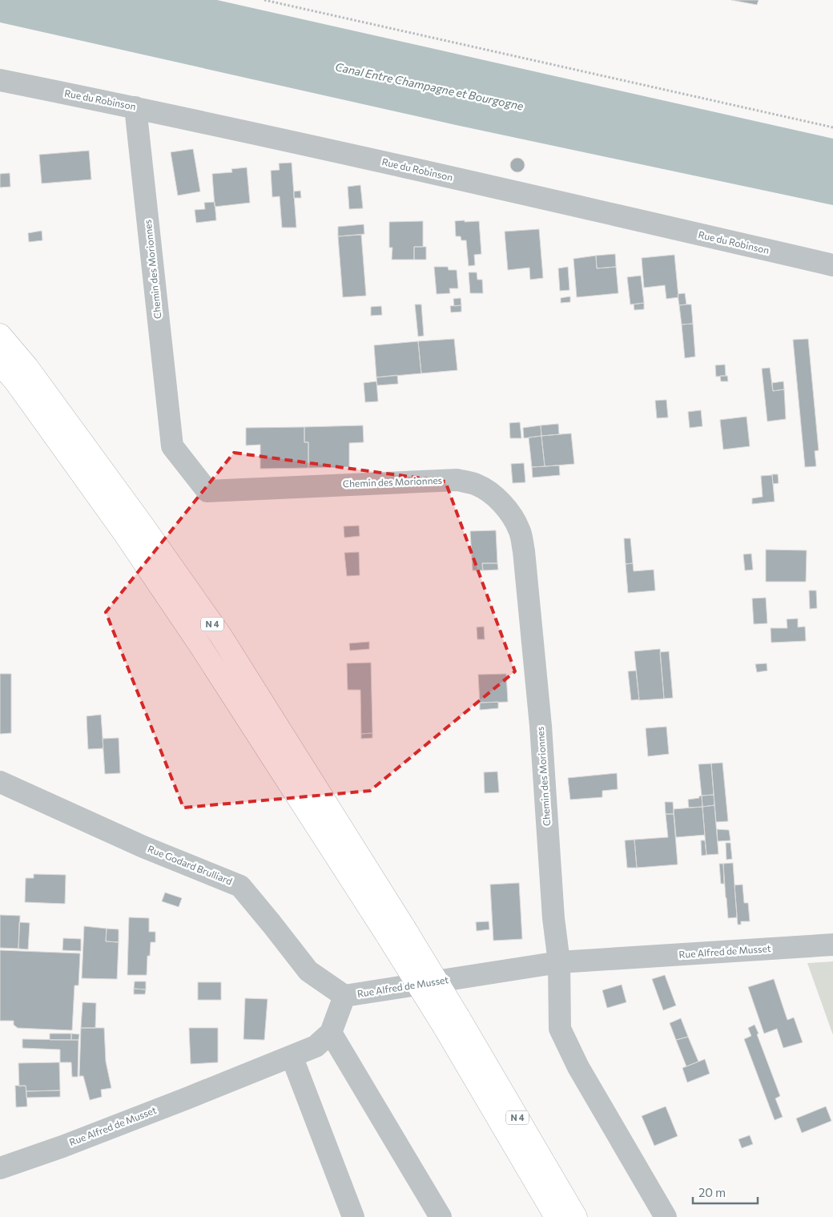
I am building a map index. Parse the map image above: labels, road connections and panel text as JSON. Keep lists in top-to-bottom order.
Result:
{
  "streets": {
    "highway": ["N 4"],
    "street": [
      "Rue du Robinson",
      "Chemin des Morionnes",
      "Rue Godard Brulliard",
      "Rue Alfred de Musset"
    ]
  },
  "crossings": [
    ["Rue du Robinson", "Chemin des Morionnes"],
    ["Chemin des Morionnes", "Rue Alfred de Musset"],
    ["Rue Godard Brulliard", "Rue Alfred de Musset"]
  ],
  "water": ["Canal Entre Champagne et Bourgogne"],
  "scale_bar": "20 m"
}
